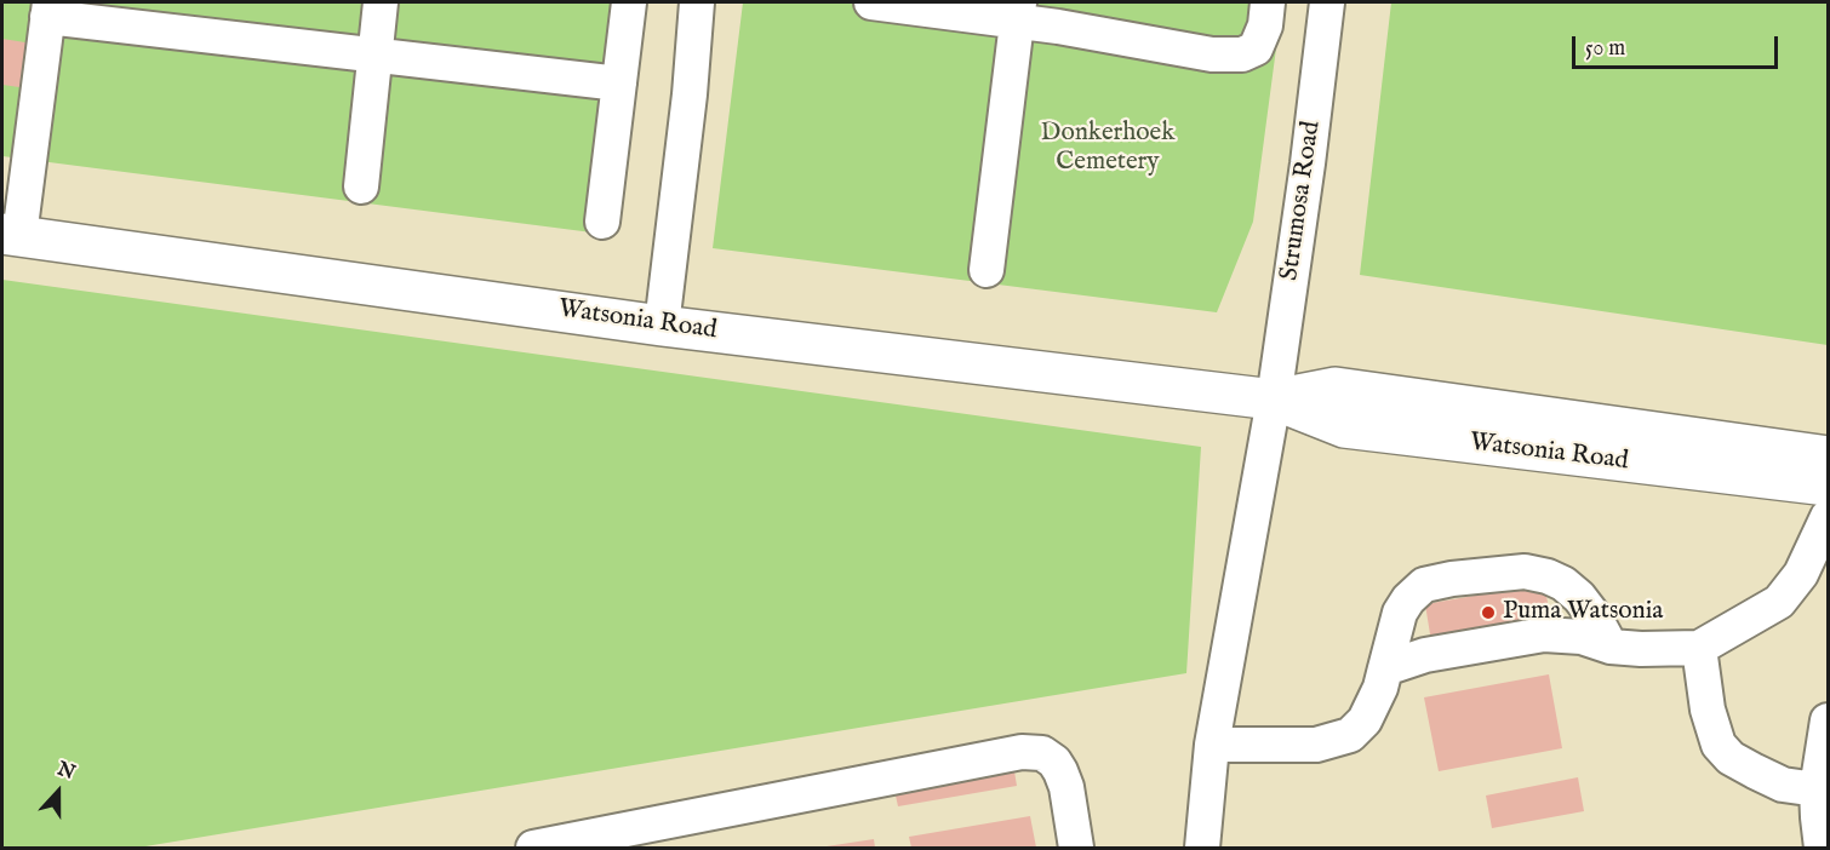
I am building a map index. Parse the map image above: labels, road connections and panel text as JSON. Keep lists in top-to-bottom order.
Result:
{
  "streets": {
    "main road": ["Watsonia Road"],
    "street": ["Strumosa Road"]
  },
  "crossings": [
    ["Strumosa Road", "Watsonia Road"]
  ],
  "parks": ["Donkerhoek Cemetery"],
  "places": ["Puma Watsonia"],
  "scale_bar": "50 m",
  "north": "top"
}
